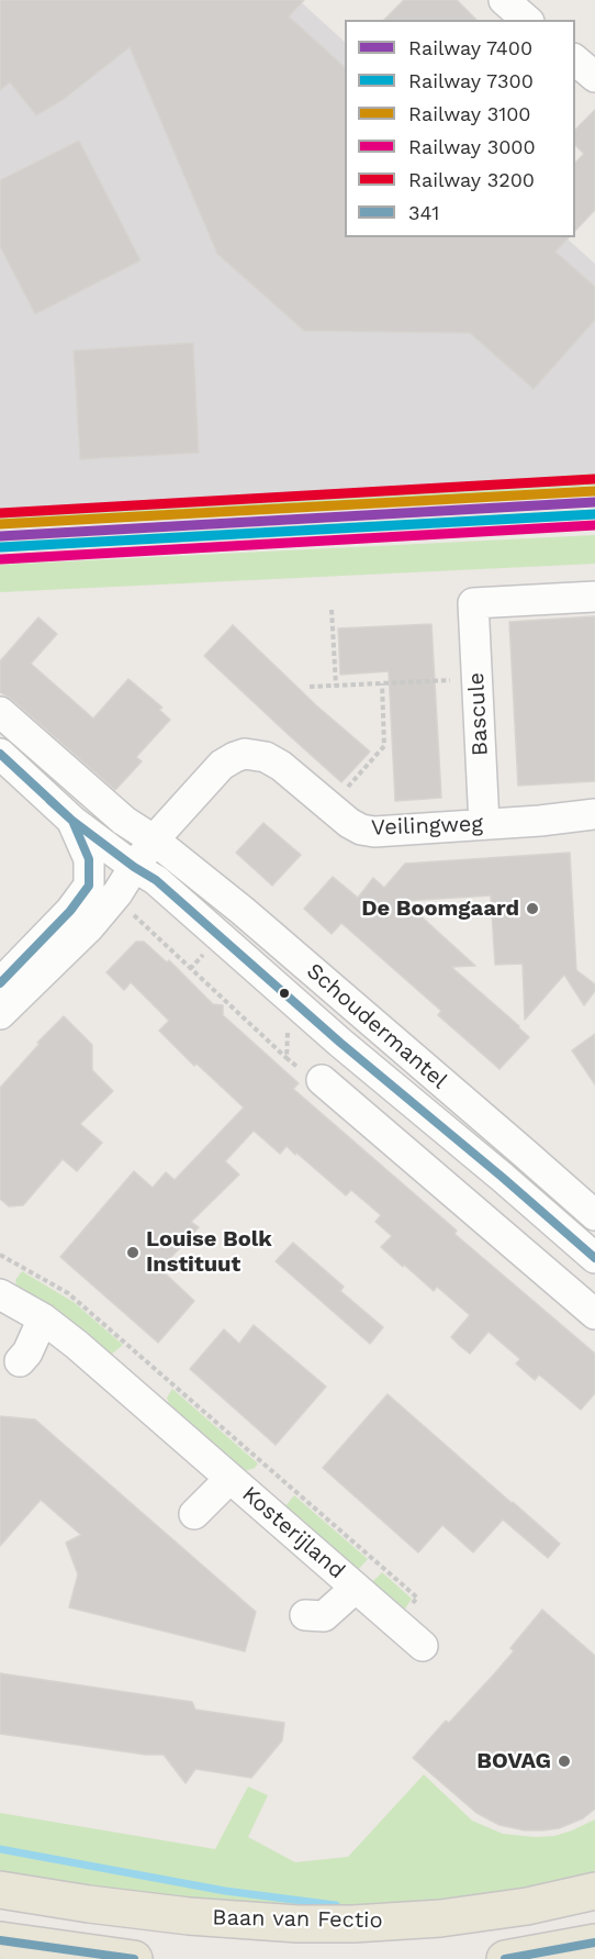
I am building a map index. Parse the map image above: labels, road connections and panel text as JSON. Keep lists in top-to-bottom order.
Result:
{
  "streets": {
    "main road": ["Baan van Fectio"],
    "street": [
      "Bascule",
      "Veilingweg",
      "Schoudermantel",
      "Kosterijland"
    ]
  },
  "crossings": [
    ["Bascule", "Veilingweg"],
    ["Veilingweg", "Schoudermantel"]
  ],
  "places": ["De Boomgaard", "Louise Bolk Instituut", "BOVAG"],
  "lines": [
    "rail line 3200",
    "rail line 3100",
    "rail line 7400",
    "rail line 7300",
    "rail line 3000",
    "transit line 341"
  ],
  "legend": [
    "Railway 7400",
    "Railway 7300",
    "Railway 3100",
    "Railway 3000",
    "Railway 3200",
    "341"
  ]
}
